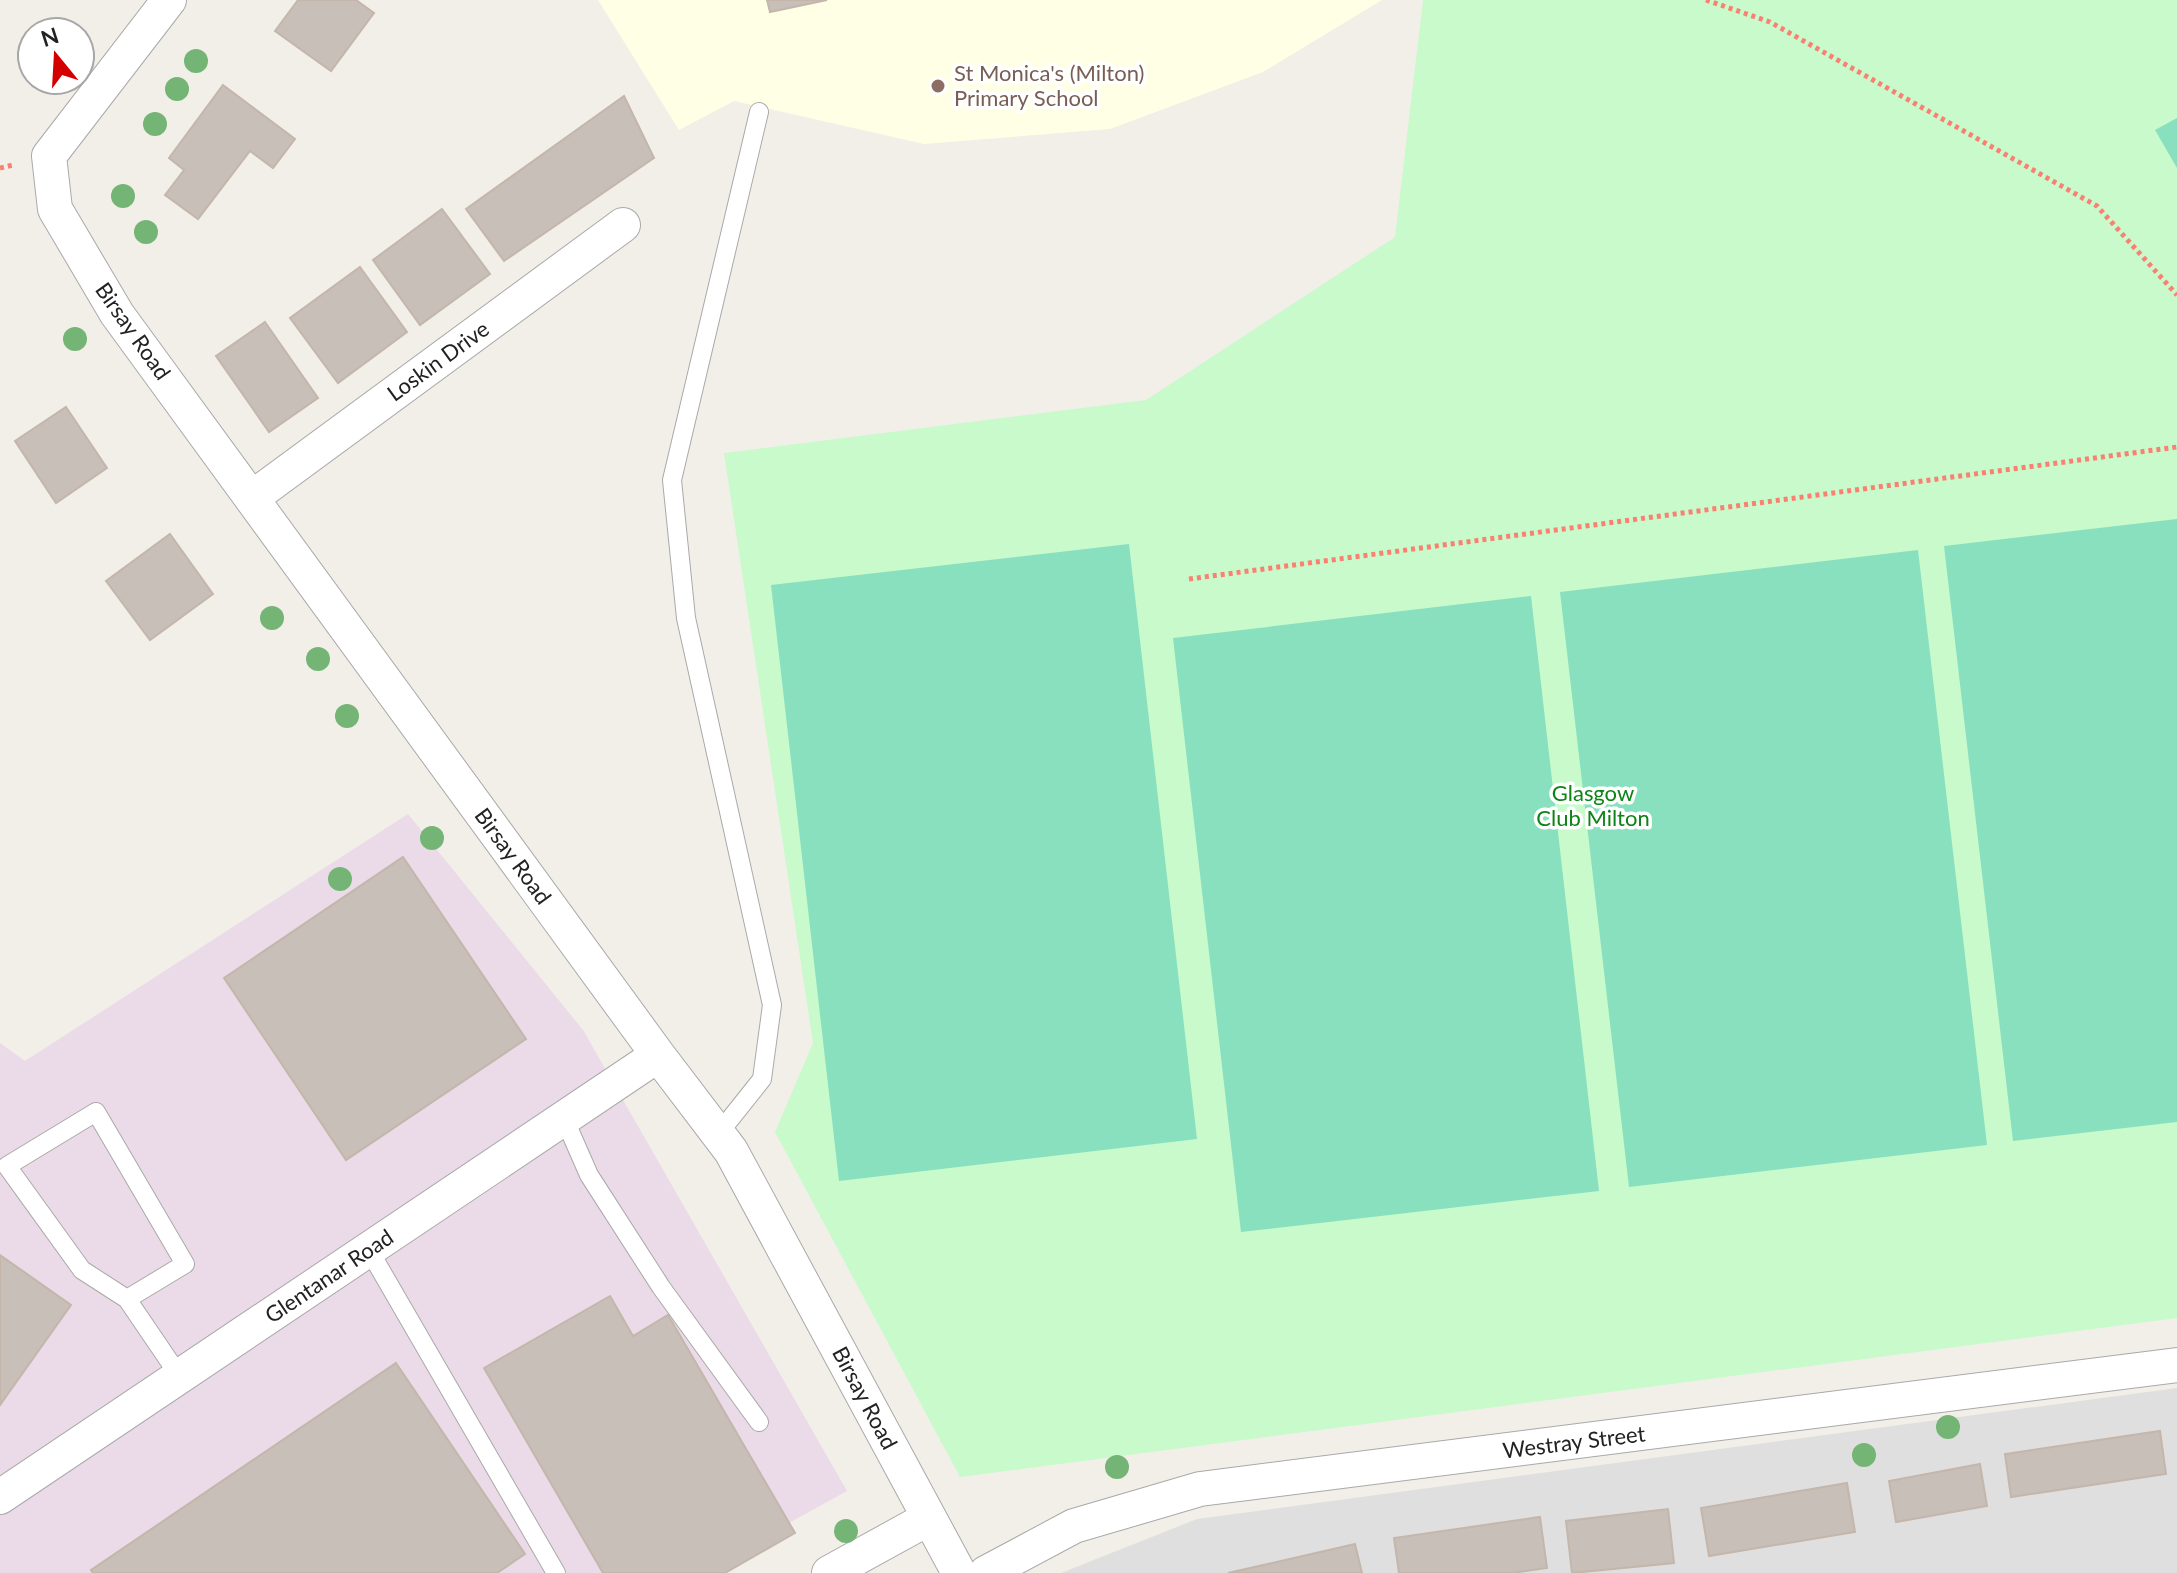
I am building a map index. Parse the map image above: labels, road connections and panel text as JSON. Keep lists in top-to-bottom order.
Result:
{
  "streets": {
    "street": [
      "Birsay Road",
      "Loskin Drive",
      "Glentanar Road",
      "Westray Street"
    ]
  },
  "crossings": [
    ["Birsay Road", "Loskin Drive"],
    ["Birsay Road", "Glentanar Road"]
  ],
  "parks": ["Glasgow Club Milton"],
  "places": ["St Monica's (Milton) Primary School"],
  "north": "top"
}
